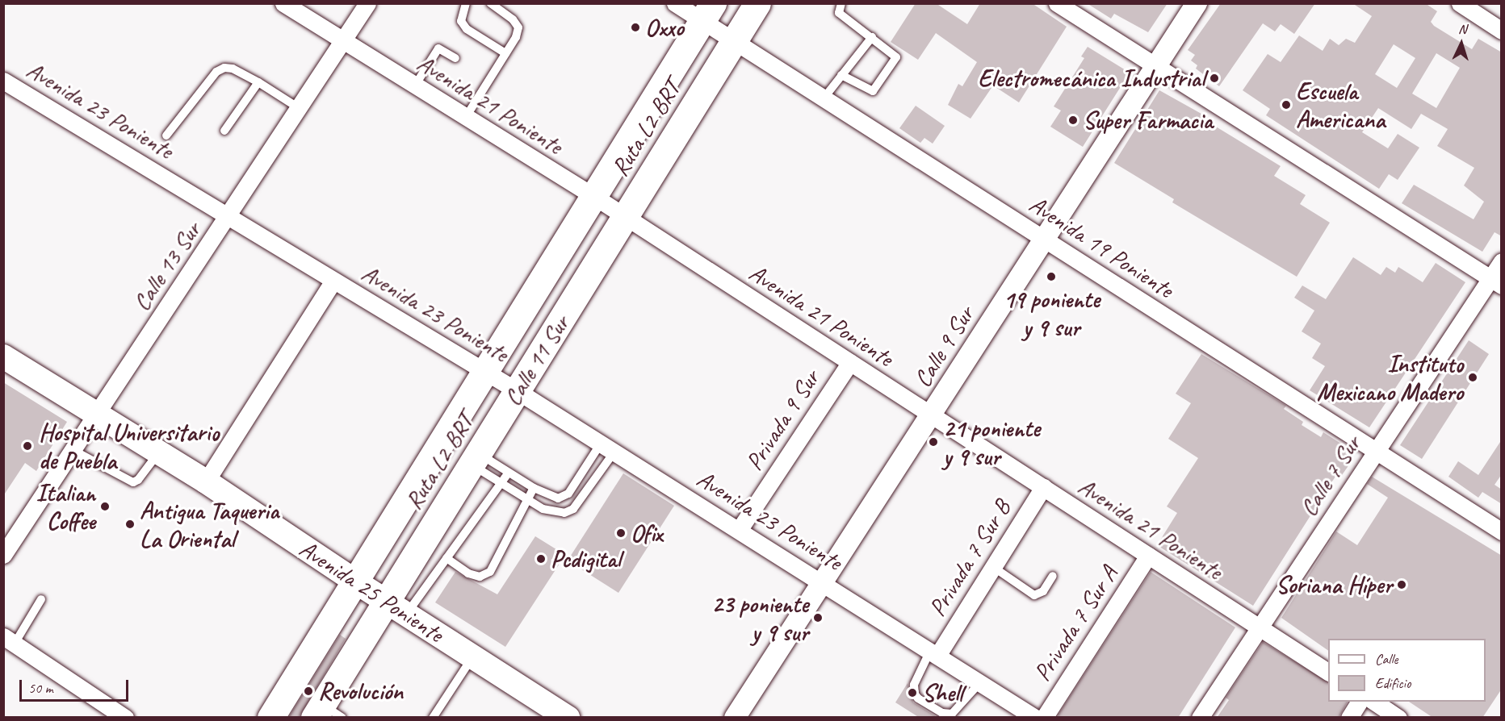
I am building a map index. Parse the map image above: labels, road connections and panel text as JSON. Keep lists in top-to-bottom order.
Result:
{
  "streets": {
    "main road": ["Calle 11 Sur", "Avenida 25 Poniente"],
    "street": [
      "Avenida 21 Poniente",
      "Avenida 23 Poniente",
      "Avenida 19 Poniente",
      "Calle 13 Sur",
      "Calle 9 Sur",
      "Privada 9 Sur",
      "Calle 7 Sur",
      "Privada 7 Sur B",
      "Privada 7 Sur A"
    ]
  },
  "crossings": [
    ["Avenida 21 Poniente", "Calle 13 Sur"],
    ["Avenida 21 Poniente", "Calle 9 Sur"],
    ["Avenida 21 Poniente", "Calle 11 Sur"],
    ["Avenida 21 Poniente", "Privada 9 Sur"],
    ["Avenida 21 Poniente", "Calle 7 Sur"],
    ["Avenida 21 Poniente", "Privada 7 Sur B"],
    ["Avenida 21 Poniente", "Privada 7 Sur A"],
    ["Avenida 23 Poniente", "Calle 13 Sur"],
    ["Avenida 23 Poniente", "Calle 9 Sur"],
    ["Avenida 23 Poniente", "Calle 11 Sur"],
    ["Avenida 23 Poniente", "Privada 9 Sur"],
    ["Avenida 23 Poniente", "Privada 7 Sur B"],
    ["Avenida 19 Poniente", "Calle 9 Sur"],
    ["Avenida 19 Poniente", "Calle 11 Sur"],
    ["Avenida 19 Poniente", "Calle 7 Sur"],
    ["Calle 13 Sur", "Avenida 25 Poniente"],
    ["Calle 11 Sur", "Avenida 25 Poniente"]
  ],
  "places": [
    "Oxxo",
    "Electromecánica Industrial",
    "Escuela Americana",
    "Super Farmacia",
    "19 poniente y 9 sur",
    "Instituto Mexicano Madero",
    "21 poniente y 9 sur",
    "Hospital Universitario de Puebla",
    "Italian Coffee",
    "Antigua Taqueria La Oriental",
    "Ofix",
    "Pcdigital",
    "Soriana Híper",
    "23 poniente y 9 sur",
    "Revolución",
    "Shell"
  ],
  "legend": ["Calle", "Edificio"],
  "scale_bar": "50 m",
  "north": "top"
}
